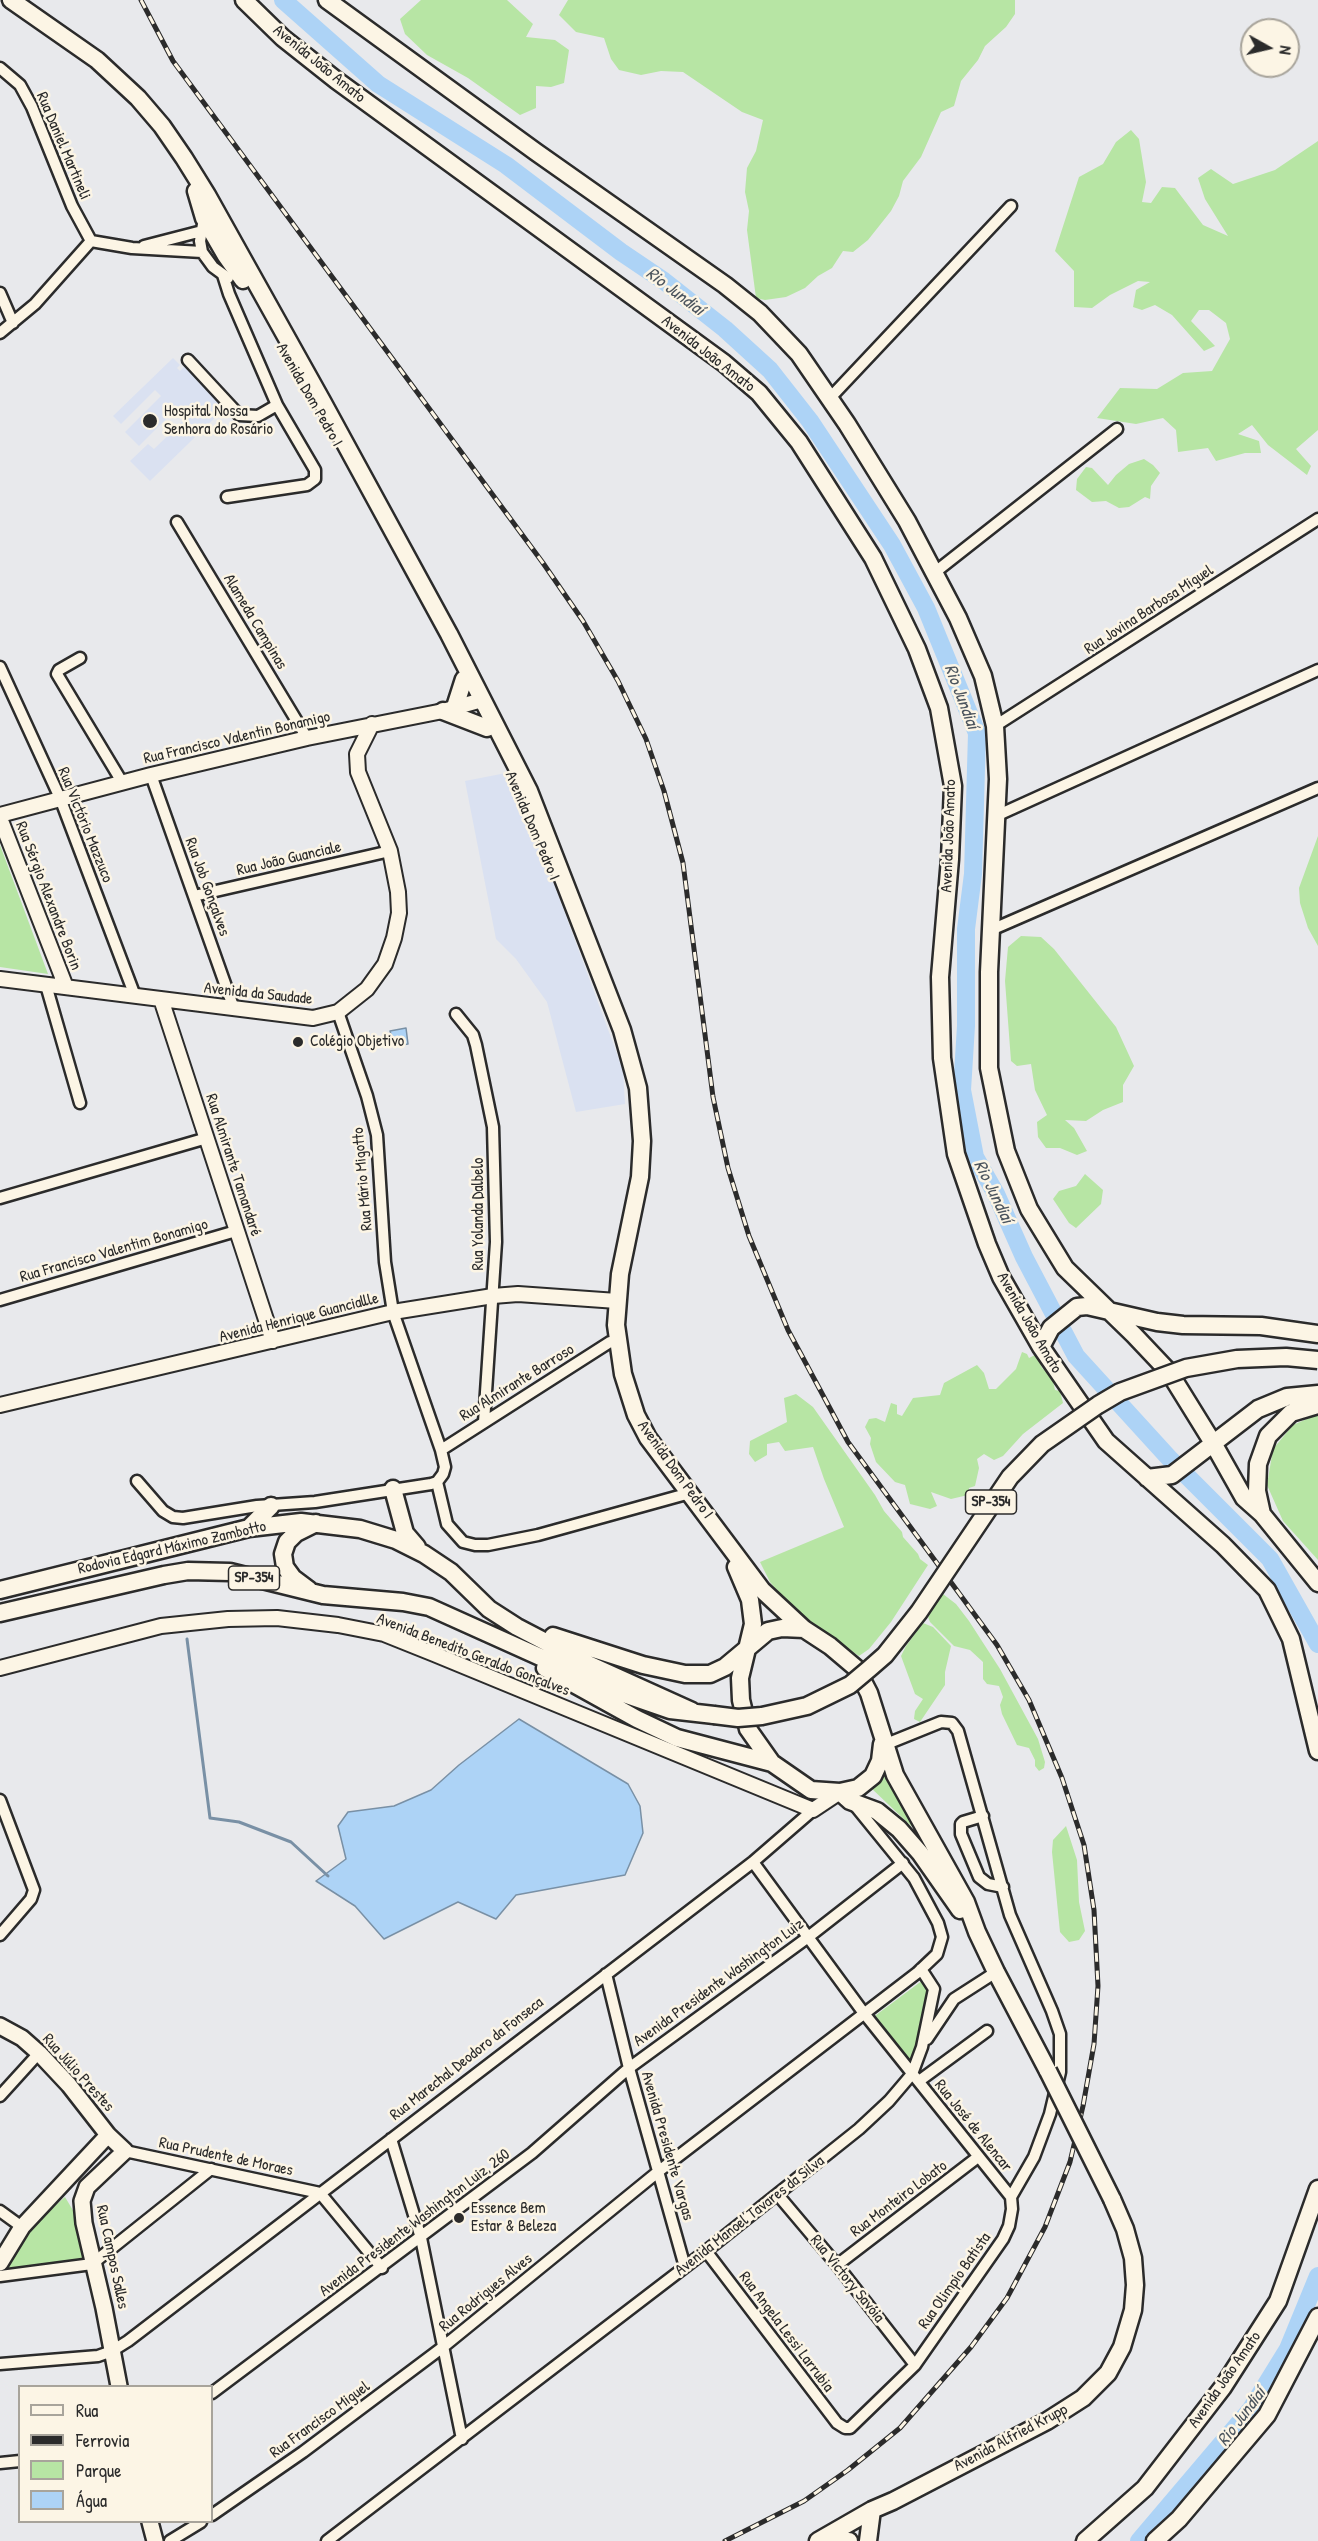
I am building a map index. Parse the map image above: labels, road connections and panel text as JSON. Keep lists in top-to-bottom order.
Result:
{
  "streets": {
    "main road": [
      "Avenida João Amato",
      "Avenida Dom Pedro I",
      "SP-354",
      "Rodovia Edgard Máximo Zambotto",
      "Rua Júlio Prestes",
      "Rua Campos Salles",
      "Avenida Alfried Krupp"
    ],
    "street": [
      "Rua Daniel Martineli",
      "Rua Jovina Barbosa Miguel",
      "Alameda Campinas",
      "Rua Francisco Valentin Bonamigo",
      "Rua Victório Mazzuco",
      "Rua João Guanciale",
      "Rua Job Gonçalves",
      "Rua Sérgio Alexandre Borin",
      "Avenida da Saudade",
      "Rua Almirante Tamandaré",
      "Rua Mário Migotto",
      "Rua Yolanda Dalbelo",
      "Rua Francisco Valentim Bonamigo",
      "Avenida Henrique Guanciallle",
      "Rua Almirante Barroso",
      "Avenida Benedito Geraldo Gonçalves",
      "Avenida Presidente Washington Luiz",
      "Rua Marechal Deodoro da Fonseca",
      "Rua José de Alencar",
      "Avenida Presidente Vargas",
      "Rua Prudente de Moraes",
      "Rua Monteiro Lobato",
      "Avenida Manoel Tavares da Silva",
      "Avenida Presidente Washington Luiz, 260",
      "Rua Victory Savóia",
      "Rua Olimpio Batista",
      "Rua Rodrigues Alves",
      "Rua Angela Lessi Larrubia",
      "Rua Francisco Miguel"
    ]
  },
  "crossings": [
    ["Avenida Dom Pedro I", "Rua Francisco Valentin Bonamigo"],
    ["Avenida Dom Pedro I", "Avenida Henrique Guanciallle"],
    ["Avenida Dom Pedro I", "Rua Almirante Barroso"],
    ["Alameda Campinas", "Rua Francisco Valentin Bonamigo"],
    ["Rua Francisco Valentin Bonamigo", "Rua Victório Mazzuco"],
    ["Rua Francisco Valentin Bonamigo", "Rua Job Gonçalves"],
    ["Rua Francisco Valentin Bonamigo", "Rua Sérgio Alexandre Borin"],
    ["Rua Francisco Valentin Bonamigo", "Avenida da Saudade"],
    ["Rua Victório Mazzuco", "Avenida da Saudade"],
    ["Rua João Guanciale", "Rua Job Gonçalves"],
    ["Rua João Guanciale", "Avenida da Saudade"],
    ["Rua Job Gonçalves", "Avenida da Saudade"],
    ["Rua Sérgio Alexandre Borin", "Avenida da Saudade"],
    ["Avenida da Saudade", "Rua Almirante Tamandaré"],
    ["Avenida da Saudade", "Rua Mário Migotto"],
    ["Rua Almirante Tamandaré", "Rua Francisco Valentim Bonamigo"],
    ["Rua Almirante Tamandaré", "Avenida Henrique Guanciallle"],
    ["Rua Mário Migotto", "Avenida Henrique Guanciallle"],
    ["Rua Mário Migotto", "Rua Almirante Barroso"],
    ["Rua Yolanda Dalbelo", "Avenida Henrique Guanciallle"],
    ["Rua Yolanda Dalbelo", "Rua Almirante Barroso"],
    ["Avenida Benedito Geraldo Gonçalves", "Rua Marechal Deodoro da Fonseca"],
    ["Avenida Presidente Washington Luiz", "Rua Marechal Deodoro da Fonseca"],
    ["Avenida Presidente Washington Luiz", "Avenida Presidente Vargas"],
    ["Avenida Presidente Washington Luiz", "Avenida Presidente Washington Luiz, 260"],
    ["Rua Marechal Deodoro da Fonseca", "Rua Prudente de Moraes"],
    ["Rua Marechal Deodoro da Fonseca", "Rua Campos Salles"],
    ["Rua Marechal Deodoro da Fonseca", "Rua Olimpio Batista"],
    ["Rua Júlio Prestes", "Rua Prudente de Moraes"],
    ["Rua Júlio Prestes", "Rua Campos Salles"],
    ["Rua José de Alencar", "Rua Monteiro Lobato"],
    ["Rua José de Alencar", "Avenida Manoel Tavares da Silva"],
    ["Rua José de Alencar", "Rua Olimpio Batista"],
    ["Avenida Presidente Vargas", "Avenida Manoel Tavares da Silva"],
    ["Avenida Presidente Vargas", "Avenida Presidente Washington Luiz, 260"],
    ["Avenida Presidente Vargas", "Rua Rodrigues Alves"],
    ["Rua Prudente de Moraes", "Rua Campos Salles"],
    ["Rua Monteiro Lobato", "Rua Victory Savóia"],
    ["Avenida Manoel Tavares da Silva", "Rua Victory Savóia"],
    ["Avenida Manoel Tavares da Silva", "Rua Angela Lessi Larrubia"],
    ["Rua Victory Savóia", "Rua Olimpio Batista"],
    ["Rua Olimpio Batista", "Rua Angela Lessi Larrubia"],
    ["Rua Rodrigues Alves", "Rua Francisco Miguel"]
  ],
  "water": ["Rio Jundiaí"],
  "places": ["Hospital Nossa Senhora do Rosário", "Colégio Objetivo", "Essence Bem Estar & Beleza"],
  "legend": [
    "Rua",
    "Ferrovia",
    "Parque",
    "Água"
  ],
  "north": "right"
}
